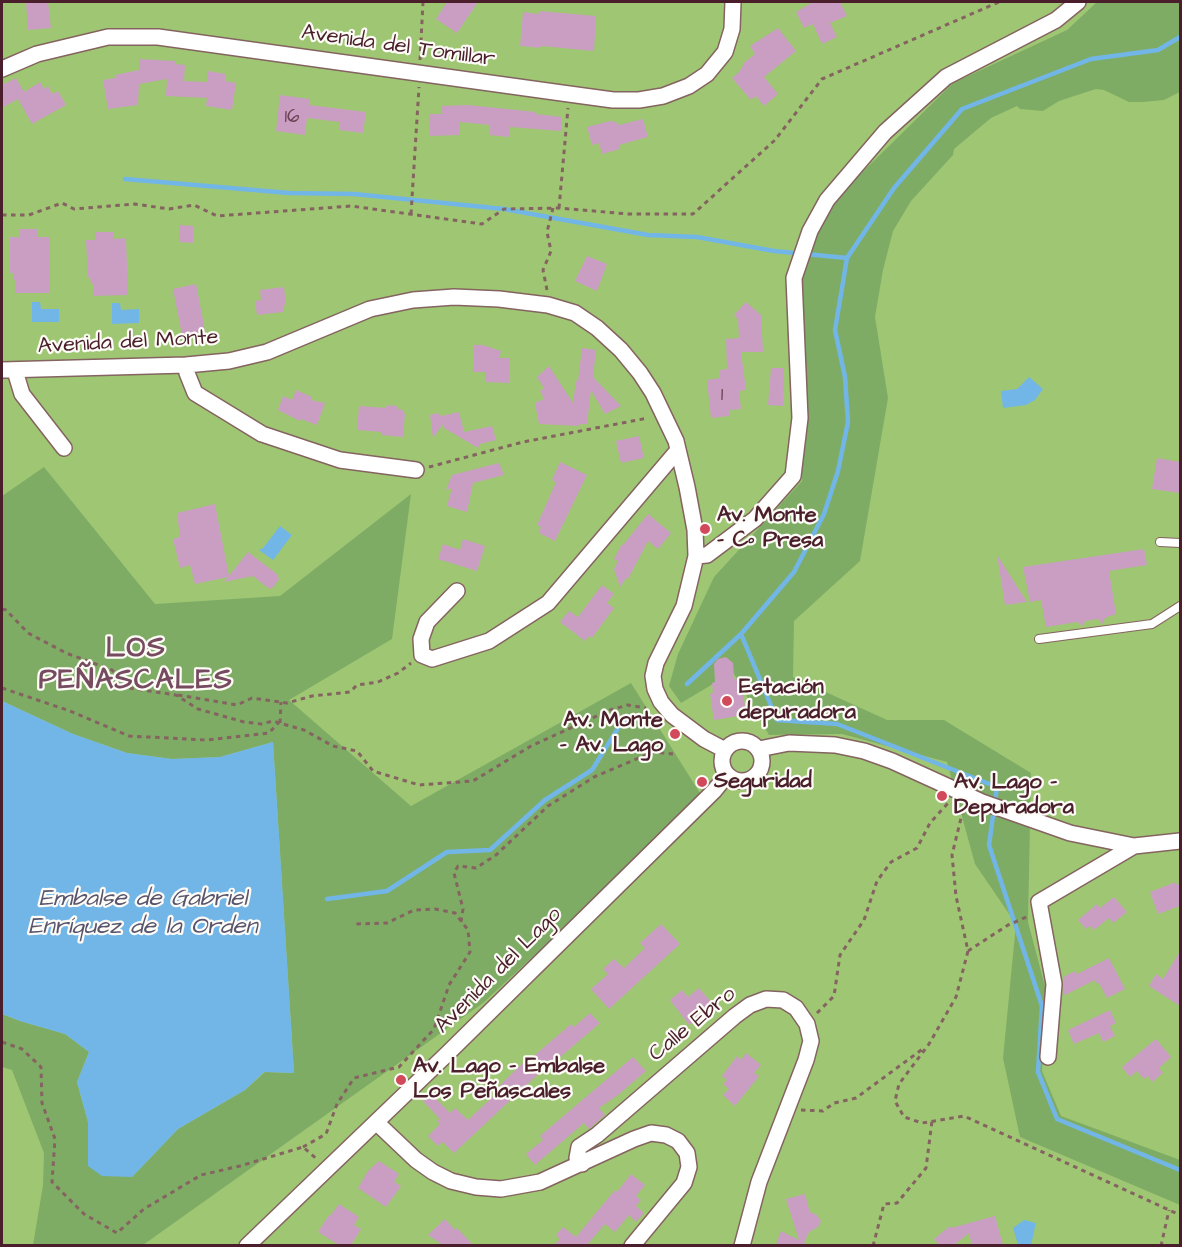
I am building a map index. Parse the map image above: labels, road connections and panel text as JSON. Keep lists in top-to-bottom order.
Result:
{
  "streets": {
    "street": [
      "Avenida del Tomillar",
      "Avenida del Monte",
      "Avenida del Lago",
      "Calle Ebro"
    ]
  },
  "crossings": [
    ["Avenida del Monte", "Avenida del Lago"]
  ],
  "districts": ["LOS PEÑASCALES"],
  "water": ["Embalse de Gabriel Enríquez de la Orden"],
  "places": [
    "Av. Monte - Cº Presa",
    "Estación depuradora",
    "Av. Monte - Av. Lago",
    "Seguridad",
    "Av. Lago - Depuradora",
    "Av. Lago - Embalse Los Peñascales"
  ],
  "house_numbers": ["16", "1"]
}
